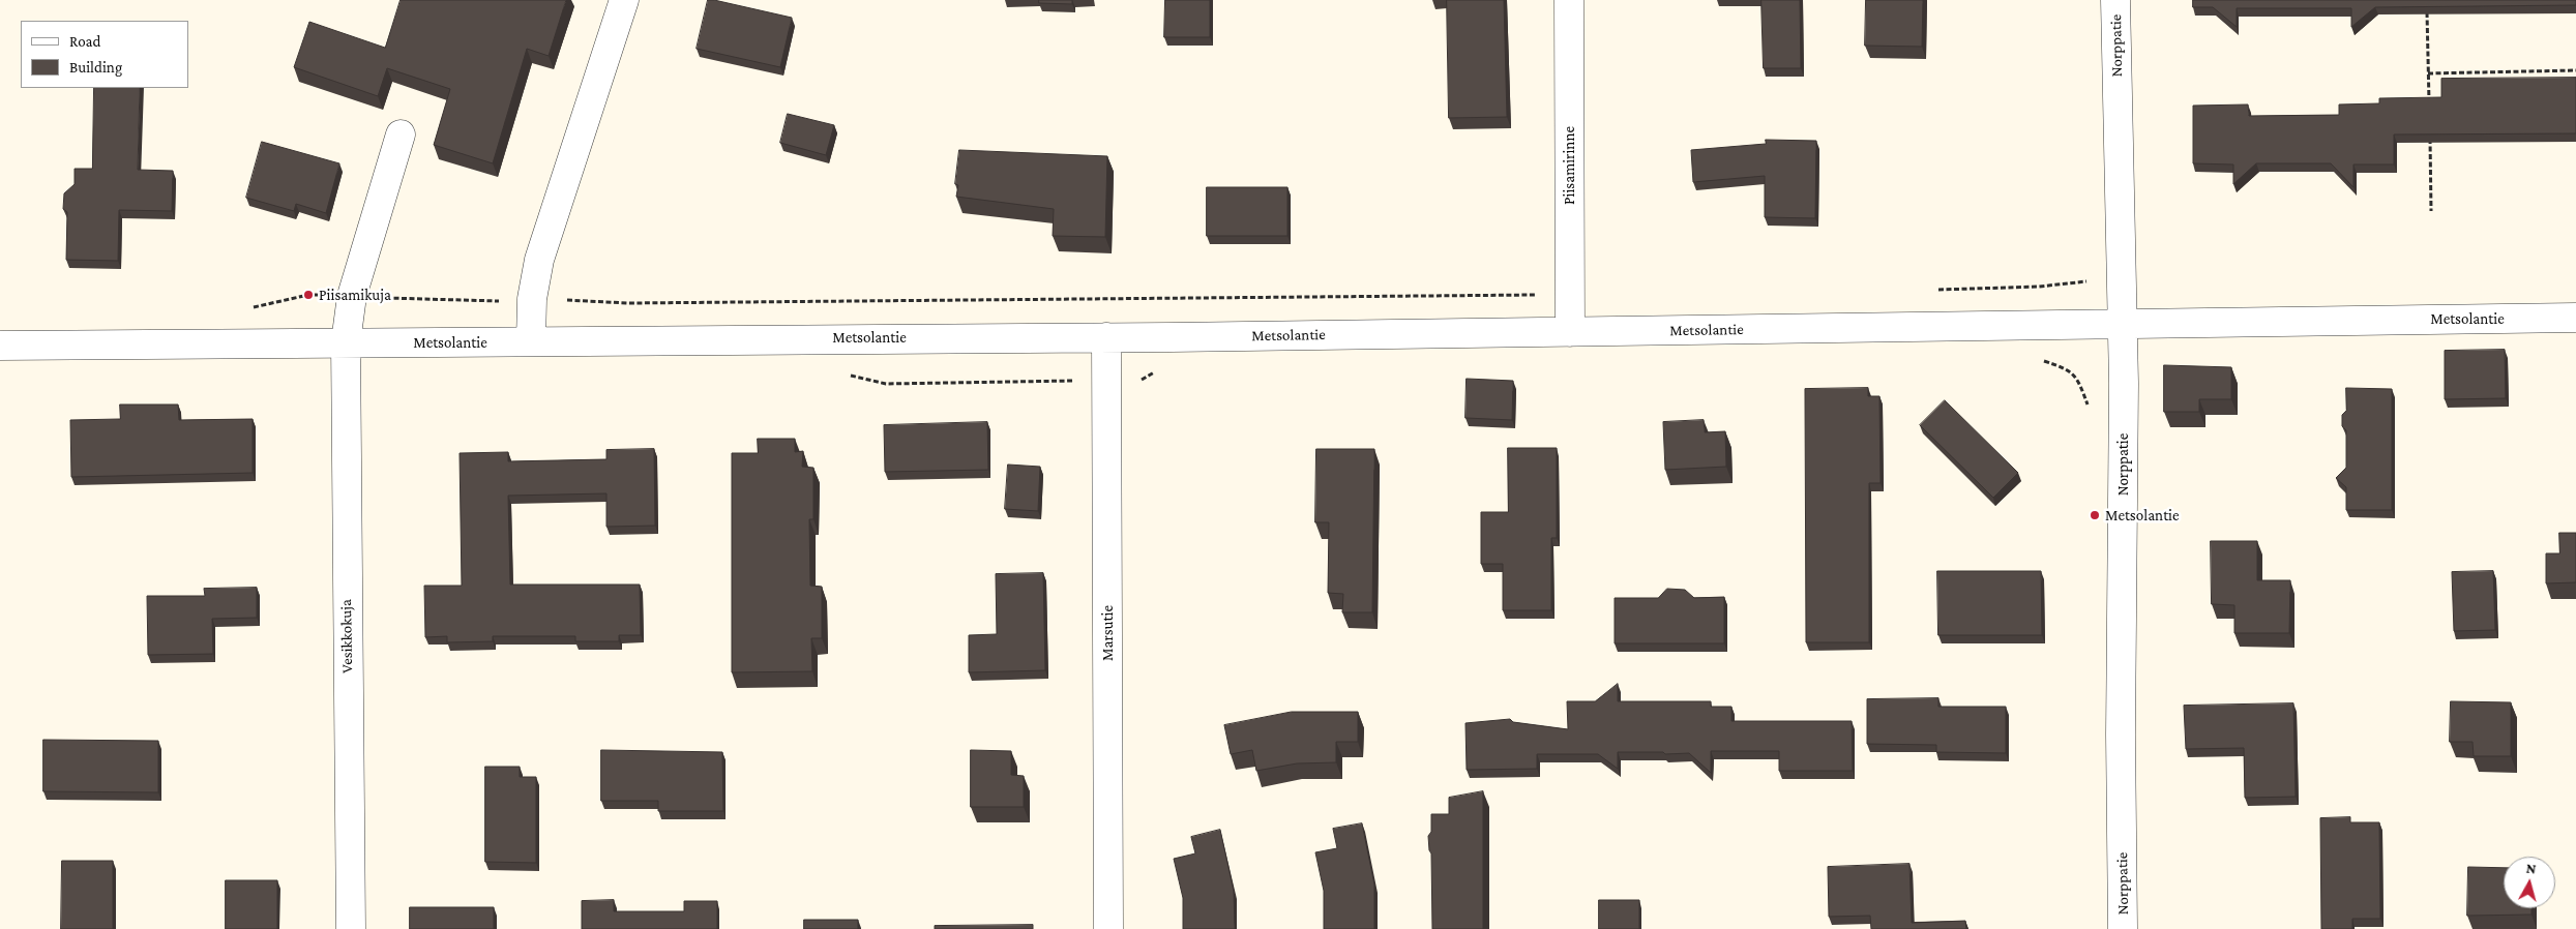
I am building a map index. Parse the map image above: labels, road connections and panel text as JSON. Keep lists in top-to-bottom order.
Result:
{
  "streets": {
    "street": [
      "Norppatie",
      "Piisamirinne",
      "Metsolantie",
      "Marsutie",
      "Vesikkokuja"
    ]
  },
  "crossings": [
    ["Norppatie", "Metsolantie"],
    ["Piisamirinne", "Metsolantie"],
    ["Metsolantie", "Marsutie"],
    ["Metsolantie", "Vesikkokuja"]
  ],
  "places": ["Piisamikuja", "Metsolantie"],
  "legend": ["Road", "Building"],
  "north": "top"
}
